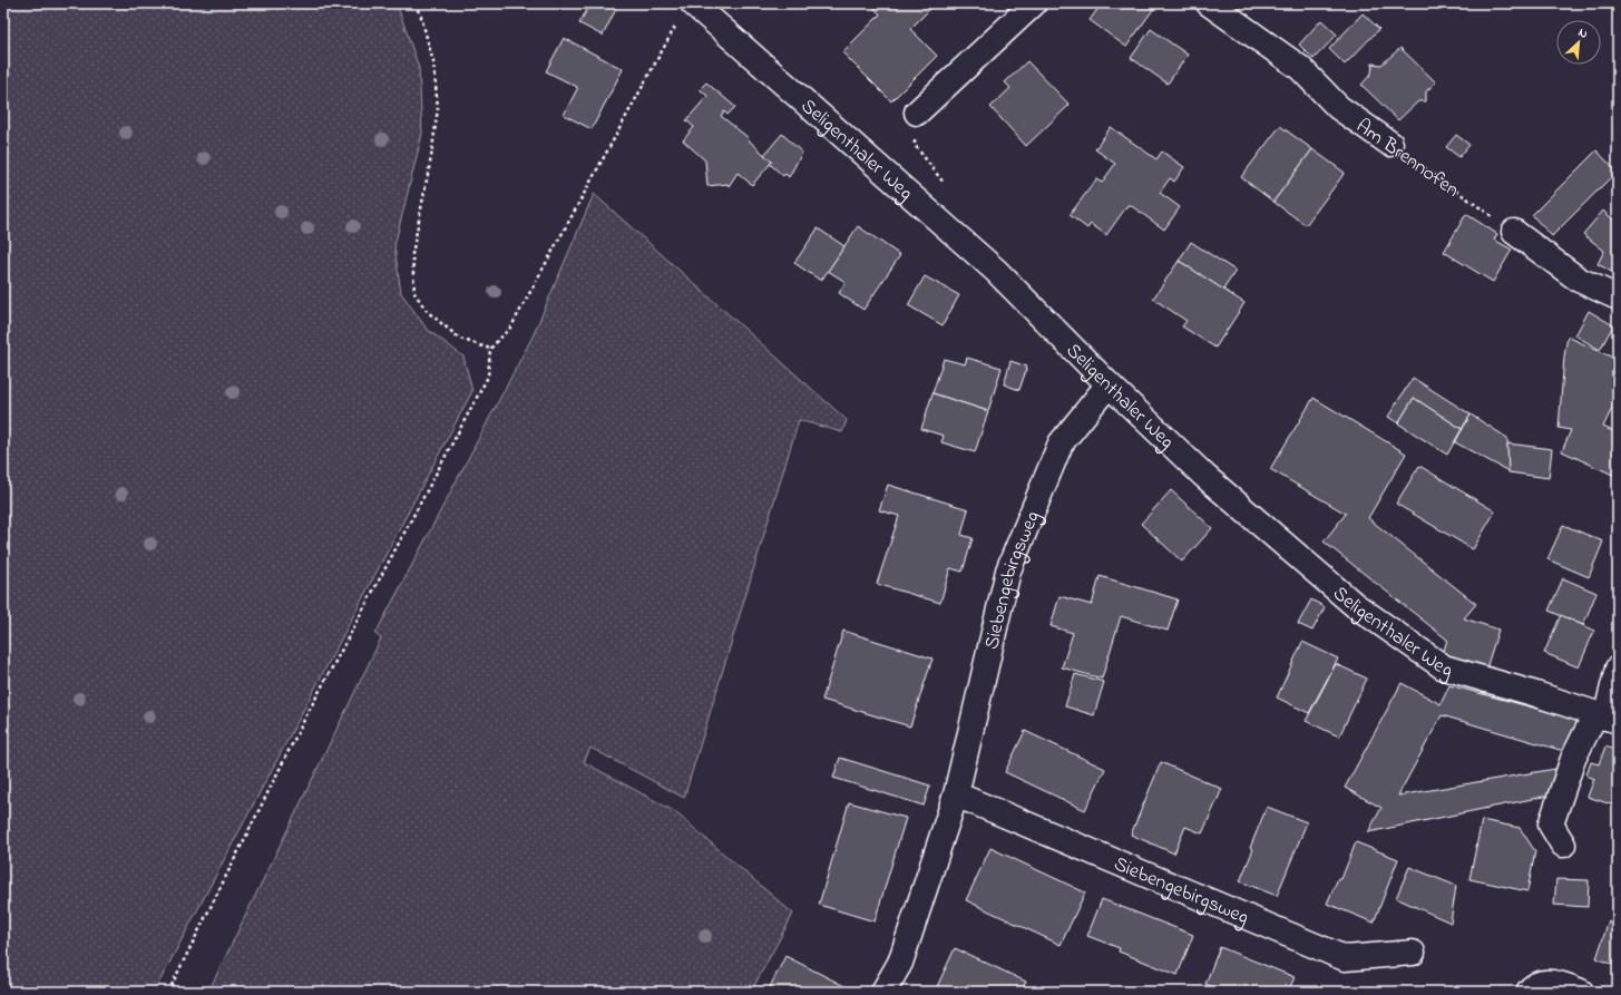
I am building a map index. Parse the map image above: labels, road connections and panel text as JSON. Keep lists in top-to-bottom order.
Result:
{
  "streets": {
    "street": ["Seligenthaler Weg", "Am Brennofen", "Siebengebirgsweg"]
  },
  "crossings": [
    ["Seligenthaler Weg", "Siebengebirgsweg"]
  ],
  "north": "top right"
}
